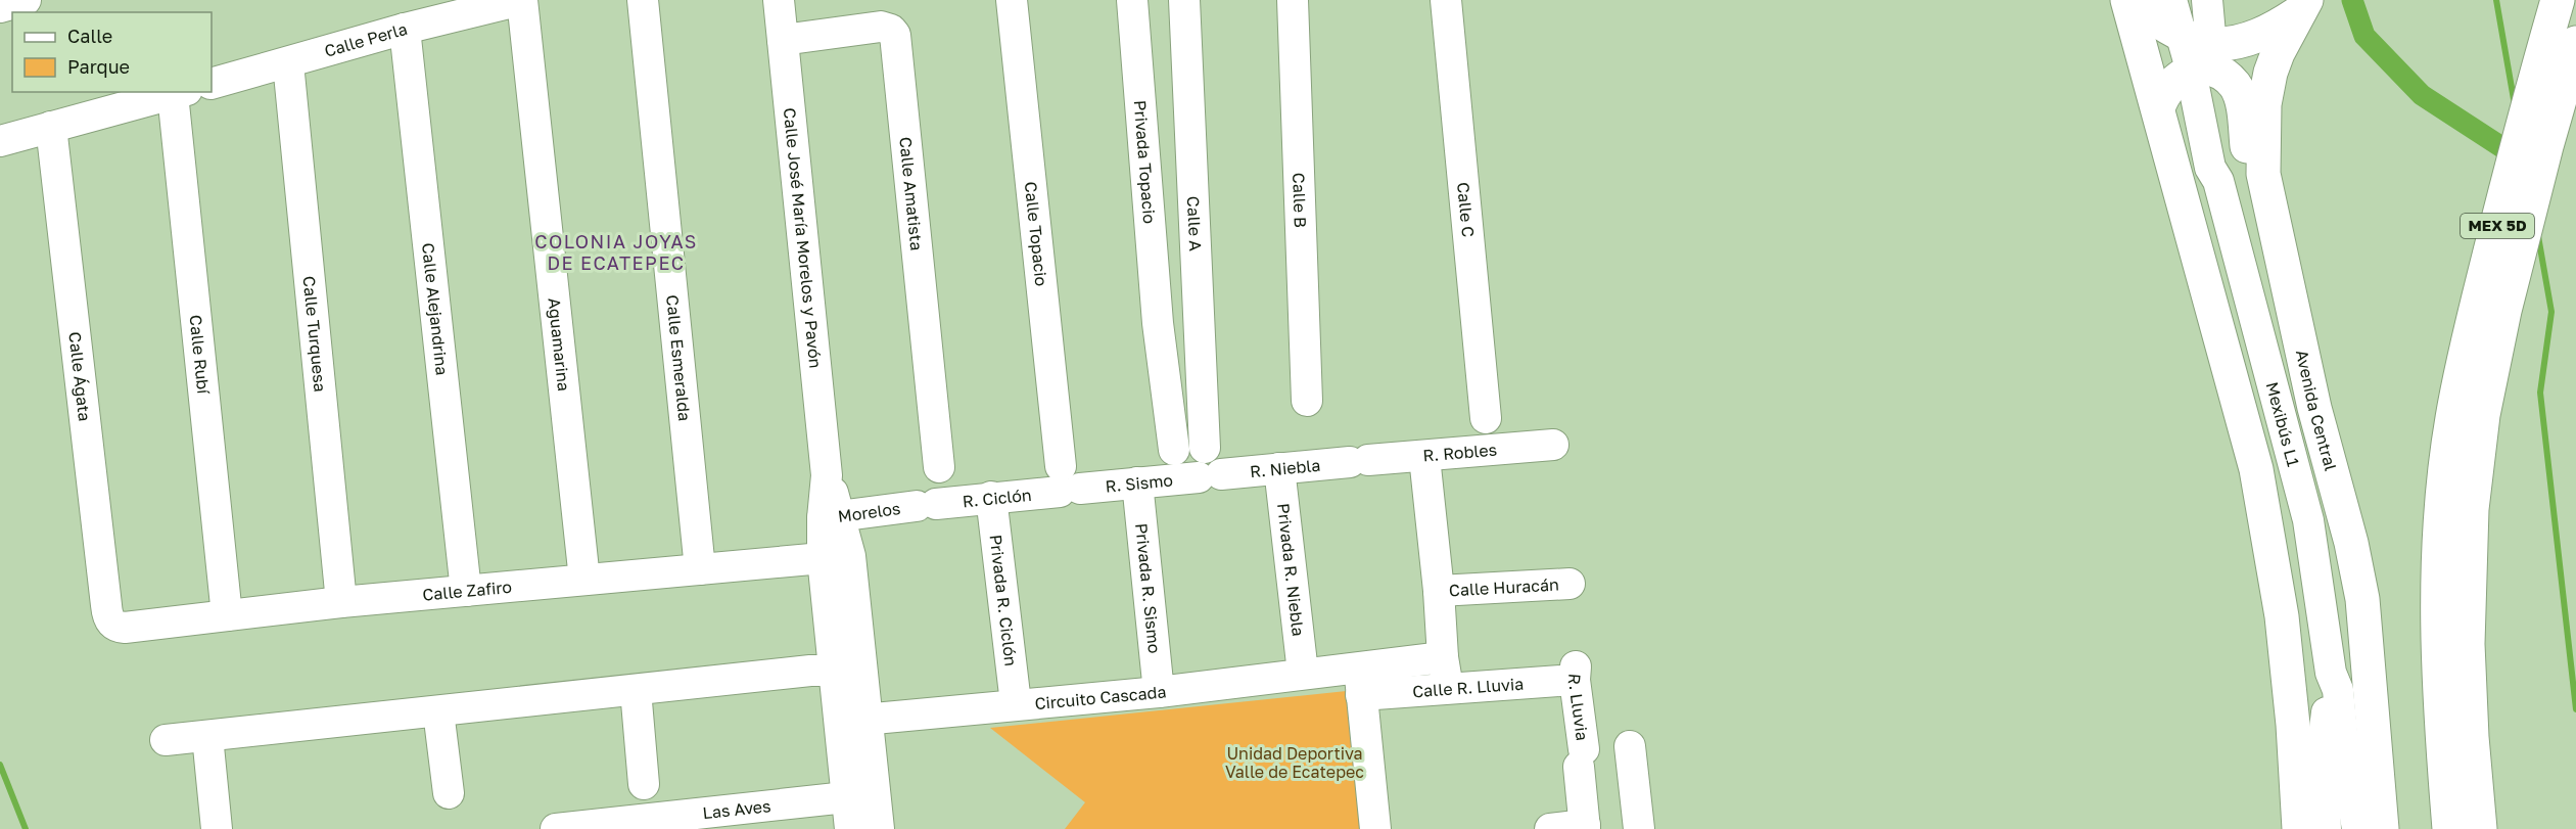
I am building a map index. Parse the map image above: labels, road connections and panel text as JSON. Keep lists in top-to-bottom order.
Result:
{
  "streets": {
    "highway": ["MEX 5D", "Avenida Central"],
    "street": [
      "Calle Perla",
      "Privada Topacio",
      "Calle Amatista",
      "Calle B",
      "Calle C",
      "Calle A",
      "Calle Topacio",
      "Calle José María Morelos y Pavón",
      "Calle Alejandrina",
      "Calle Turquesa",
      "Aguamarina",
      "Calle Rubí",
      "Calle Esmeralda",
      "Calle Ágata",
      "Mexibús L1",
      "R. Robles",
      "R. Niebla",
      "R. Sismo",
      "R. Ciclón",
      "Morelos",
      "Privada R. Niebla",
      "Privada R. Sismo",
      "Calle Huracán",
      "Calle Zafiro",
      "Privada R. Ciclón",
      "Calle R. Lluvia",
      "Circuito Cascada",
      "R. Lluvia",
      "Las Aves"
    ]
  },
  "crossings": [
    ["Calle Perla", "Calle Alejandrina"],
    ["Calle Perla", "Calle Turquesa"],
    ["Calle Perla", "Aguamarina"],
    ["Calle Amatista", "Calle José María Morelos y Pavón"],
    ["Calle Topacio", "R. Sismo"],
    ["Calle Topacio", "R. Ciclón"],
    ["Calle José María Morelos y Pavón", "Morelos"],
    ["Calle José María Morelos y Pavón", "Calle Zafiro"],
    ["Calle José María Morelos y Pavón", "Circuito Cascada"],
    ["Calle José María Morelos y Pavón", "Las Aves"],
    ["Calle Alejandrina", "Calle Zafiro"],
    ["Calle Turquesa", "Calle Zafiro"],
    ["Aguamarina", "Calle Zafiro"],
    ["Calle Rubí", "Calle Zafiro"],
    ["Calle Esmeralda", "Calle Zafiro"],
    ["Calle Ágata", "Calle Zafiro"],
    ["R. Robles", "R. Niebla"],
    ["R. Niebla", "R. Sismo"],
    ["R. Niebla", "Privada R. Niebla"],
    ["R. Sismo", "R. Ciclón"],
    ["R. Sismo", "Privada R. Sismo"],
    ["R. Ciclón", "Morelos"],
    ["R. Ciclón", "Privada R. Ciclón"],
    ["Privada R. Niebla", "Circuito Cascada"],
    ["Privada R. Sismo", "Circuito Cascada"],
    ["Privada R. Ciclón", "Circuito Cascada"],
    ["Calle R. Lluvia", "Circuito Cascada"],
    ["Calle R. Lluvia", "R. Lluvia"]
  ],
  "districts": ["COLONIA JOYAS DE ECATEPEC"],
  "parks": ["Unidad Deportiva Valle de Ecatepec"],
  "legend": ["Calle", "Parque"]
}
